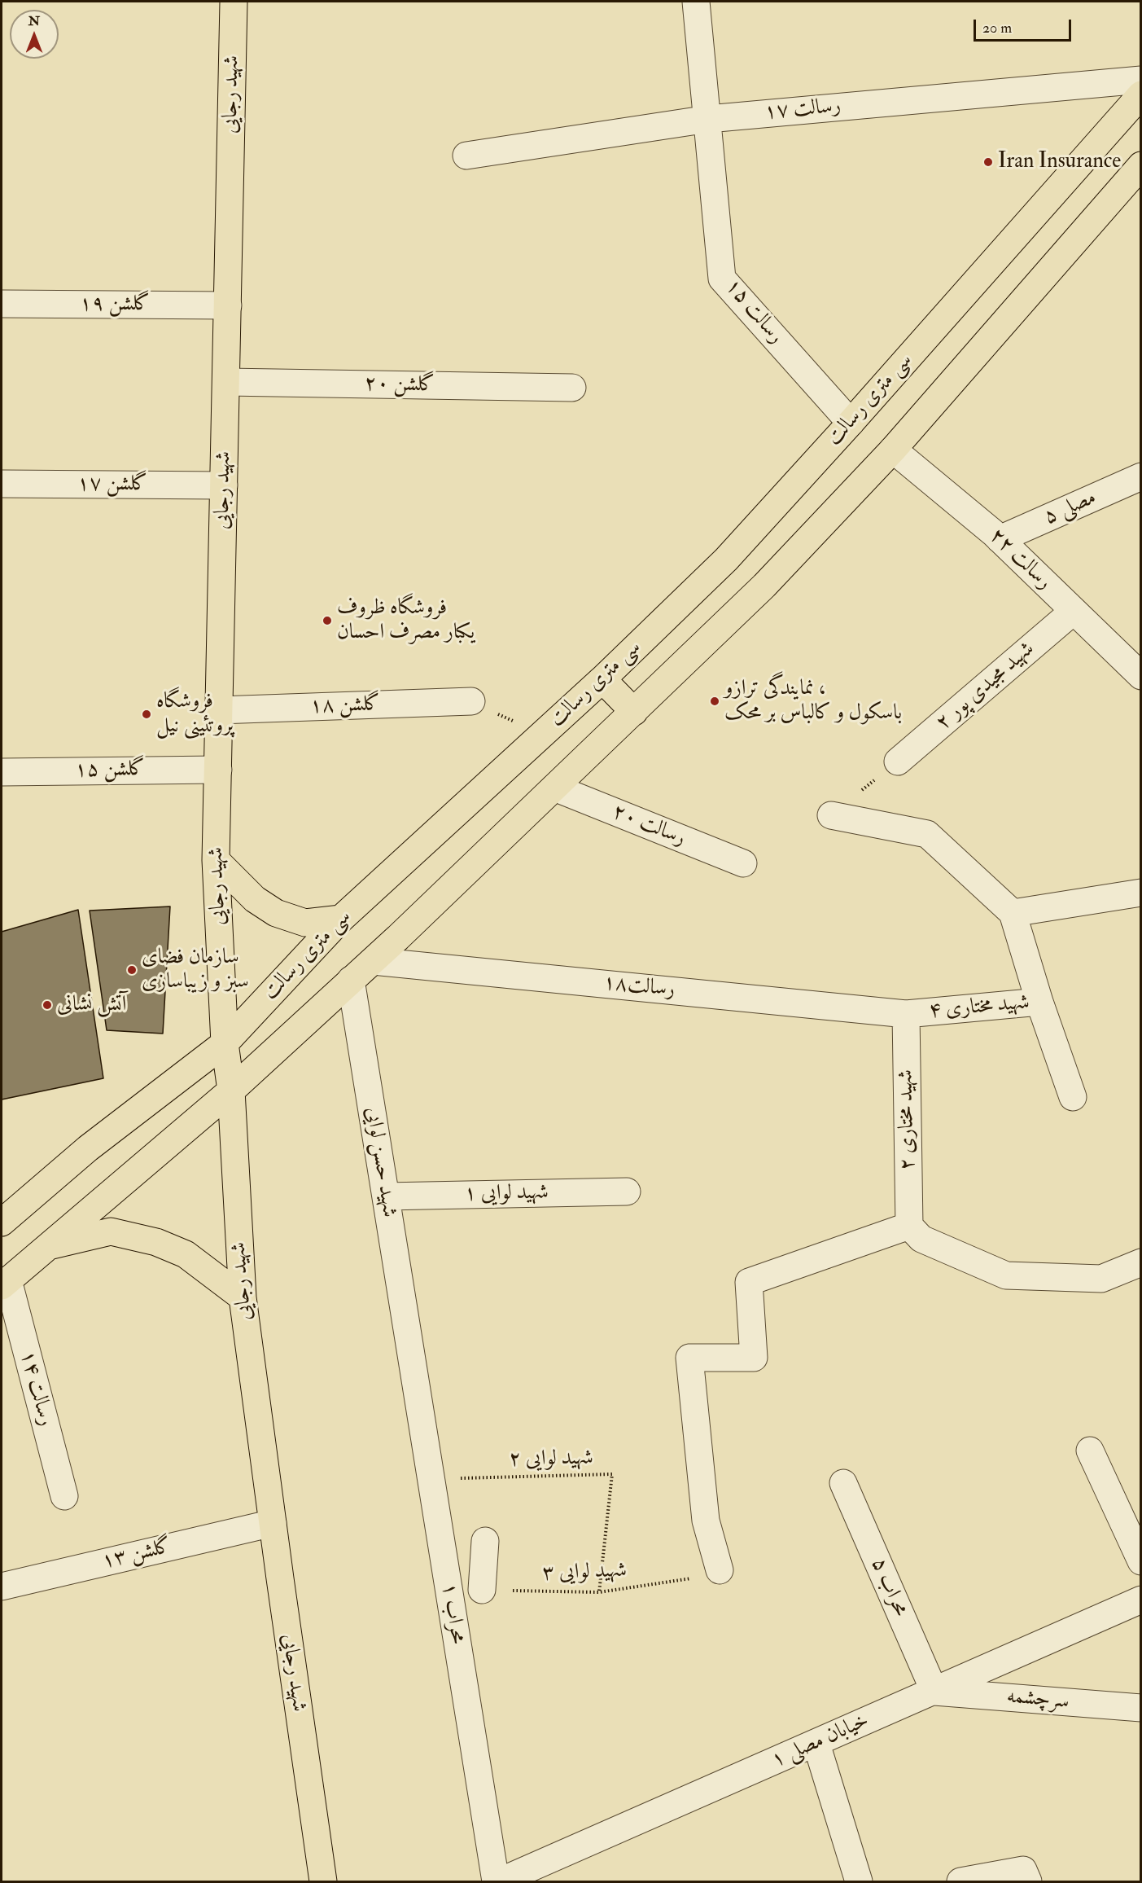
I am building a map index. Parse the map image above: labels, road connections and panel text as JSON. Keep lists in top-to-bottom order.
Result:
{
  "streets": {
    "main road": ["شهید رجایی", "سی متری رسالت"],
    "street": [
      "۱۷ رسالت",
      "۱۹ گلشن",
      "۱۵ رسالت",
      "۲۰ گلشن",
      "گلشن ۱۷",
      "۵ مصلی",
      "۲۲ رسالت",
      "۲ شهید مجیدی پور",
      "۱۸ گلشن",
      "گلشن ۱۵",
      "۲۰ رسالت",
      "رسالت۱۸",
      "۴ شهید مختاری",
      "۲ شهید مختاری",
      "شهید حسن لوایی",
      "۱ شهید لوایی",
      "۱۴ رسالت",
      "۱۳ گلشن",
      "۵ محراب",
      "۱ محراب",
      "سرچشمه",
      "خیابان مصلی ۱"
    ],
    "path": ["۲ شهید لوایی", "۳ شهید لوایی"]
  },
  "crossings": [
    ["شهید رجایی", "۱۹ گلشن"],
    ["شهید رجایی", "۲۰ گلشن"],
    ["شهید رجایی", "سی متری رسالت"],
    ["شهید رجایی", "گلشن ۱۷"],
    ["شهید رجایی", "۱۸ گلشن"],
    ["شهید رجایی", "گلشن ۱۵"],
    ["شهید رجایی", "۱۳ گلشن"],
    ["۱۷ رسالت", "۱۵ رسالت"],
    ["۱۵ رسالت", "سی متری رسالت"],
    ["۵ مصلی", "۲۲ رسالت"],
    ["۲۲ رسالت", "۲ شهید مجیدی پور"],
    ["رسالت۱۸", "۴ شهید مختاری"],
    ["رسالت۱۸", "۲ شهید مختاری"],
    ["۴ شهید مختاری", "۲ شهید مختاری"],
    ["شهید حسن لوایی", "۱ شهید لوایی"],
    ["شهید حسن لوایی", "۱ محراب"],
    ["۲ شهید لوایی", "۳ شهید لوایی"],
    ["۲ شهید لوایی", "۱ محراب"],
    ["۵ محراب", "سرچشمه"],
    ["۵ محراب", "خیابان مصلی ۱"],
    ["سرچشمه", "خیابان مصلی ۱"]
  ],
  "places": [
    "Iran Insurance",
    "فروشگاه ظروف یکبار مصرف احسان",
    "نمایندگی ترازو ، باسکول و کالباس بر محک",
    "فروشگاه پروتئینی نیل",
    "سازمان فضای سبز و زیباسازی",
    "آتش نشانی"
  ],
  "scale_bar": "20 m",
  "north": "top"
}
